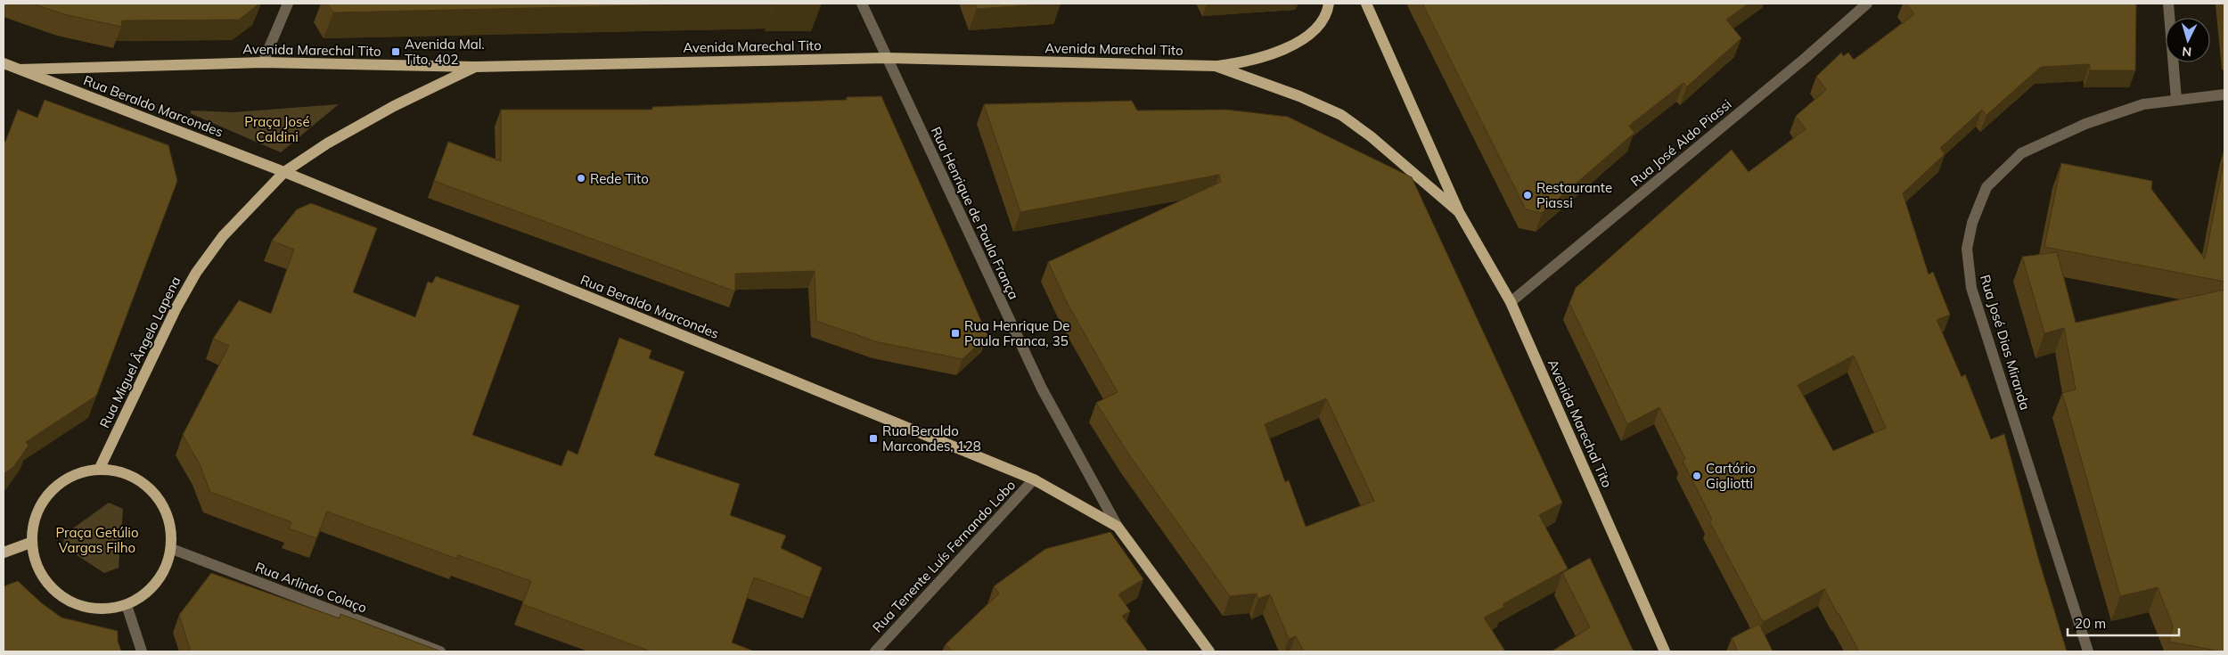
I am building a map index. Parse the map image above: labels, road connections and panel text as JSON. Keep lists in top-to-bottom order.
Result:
{
  "streets": {
    "main road": ["Avenida Marechal Tito", "Rua Beraldo Marcondes", "Rua Miguel Ângelo Lapena"],
    "street": [
      "Rua José Aldo Piassi",
      "Rua Henrique de Paula França",
      "Rua José Dias Miranda",
      "Rua Tenente Luís Fernando Lobo",
      "Rua Arlindo Colaço"
    ]
  },
  "crossings": [
    ["Avenida Marechal Tito", "Rua Beraldo Marcondes"],
    ["Avenida Marechal Tito", "Rua José Aldo Piassi"],
    ["Avenida Marechal Tito", "Rua Henrique de Paula França"],
    ["Avenida Marechal Tito", "Rua Miguel Ângelo Lapena"],
    ["Rua Beraldo Marcondes", "Rua Henrique de Paula França"],
    ["Rua Beraldo Marcondes", "Rua Miguel Ângelo Lapena"],
    ["Rua Beraldo Marcondes", "Rua Tenente Luís Fernando Lobo"],
    ["Rua Miguel Ângelo Lapena", "Rua Arlindo Colaço"]
  ],
  "parks": ["Praça José Caldini", "Praça Getúlio Vargas Filho"],
  "places": {
    "transit": ["Avenida Mal. Tito, 402", "Rua Henrique De Paula Franca, 35", "Rua Beraldo Marcondes, 128"],
    "other": ["Rede Tito", "Restaurante Piassi", "Cartório Gigliotti"]
  },
  "scale_bar": "20 m",
  "north": "bottom"
}
